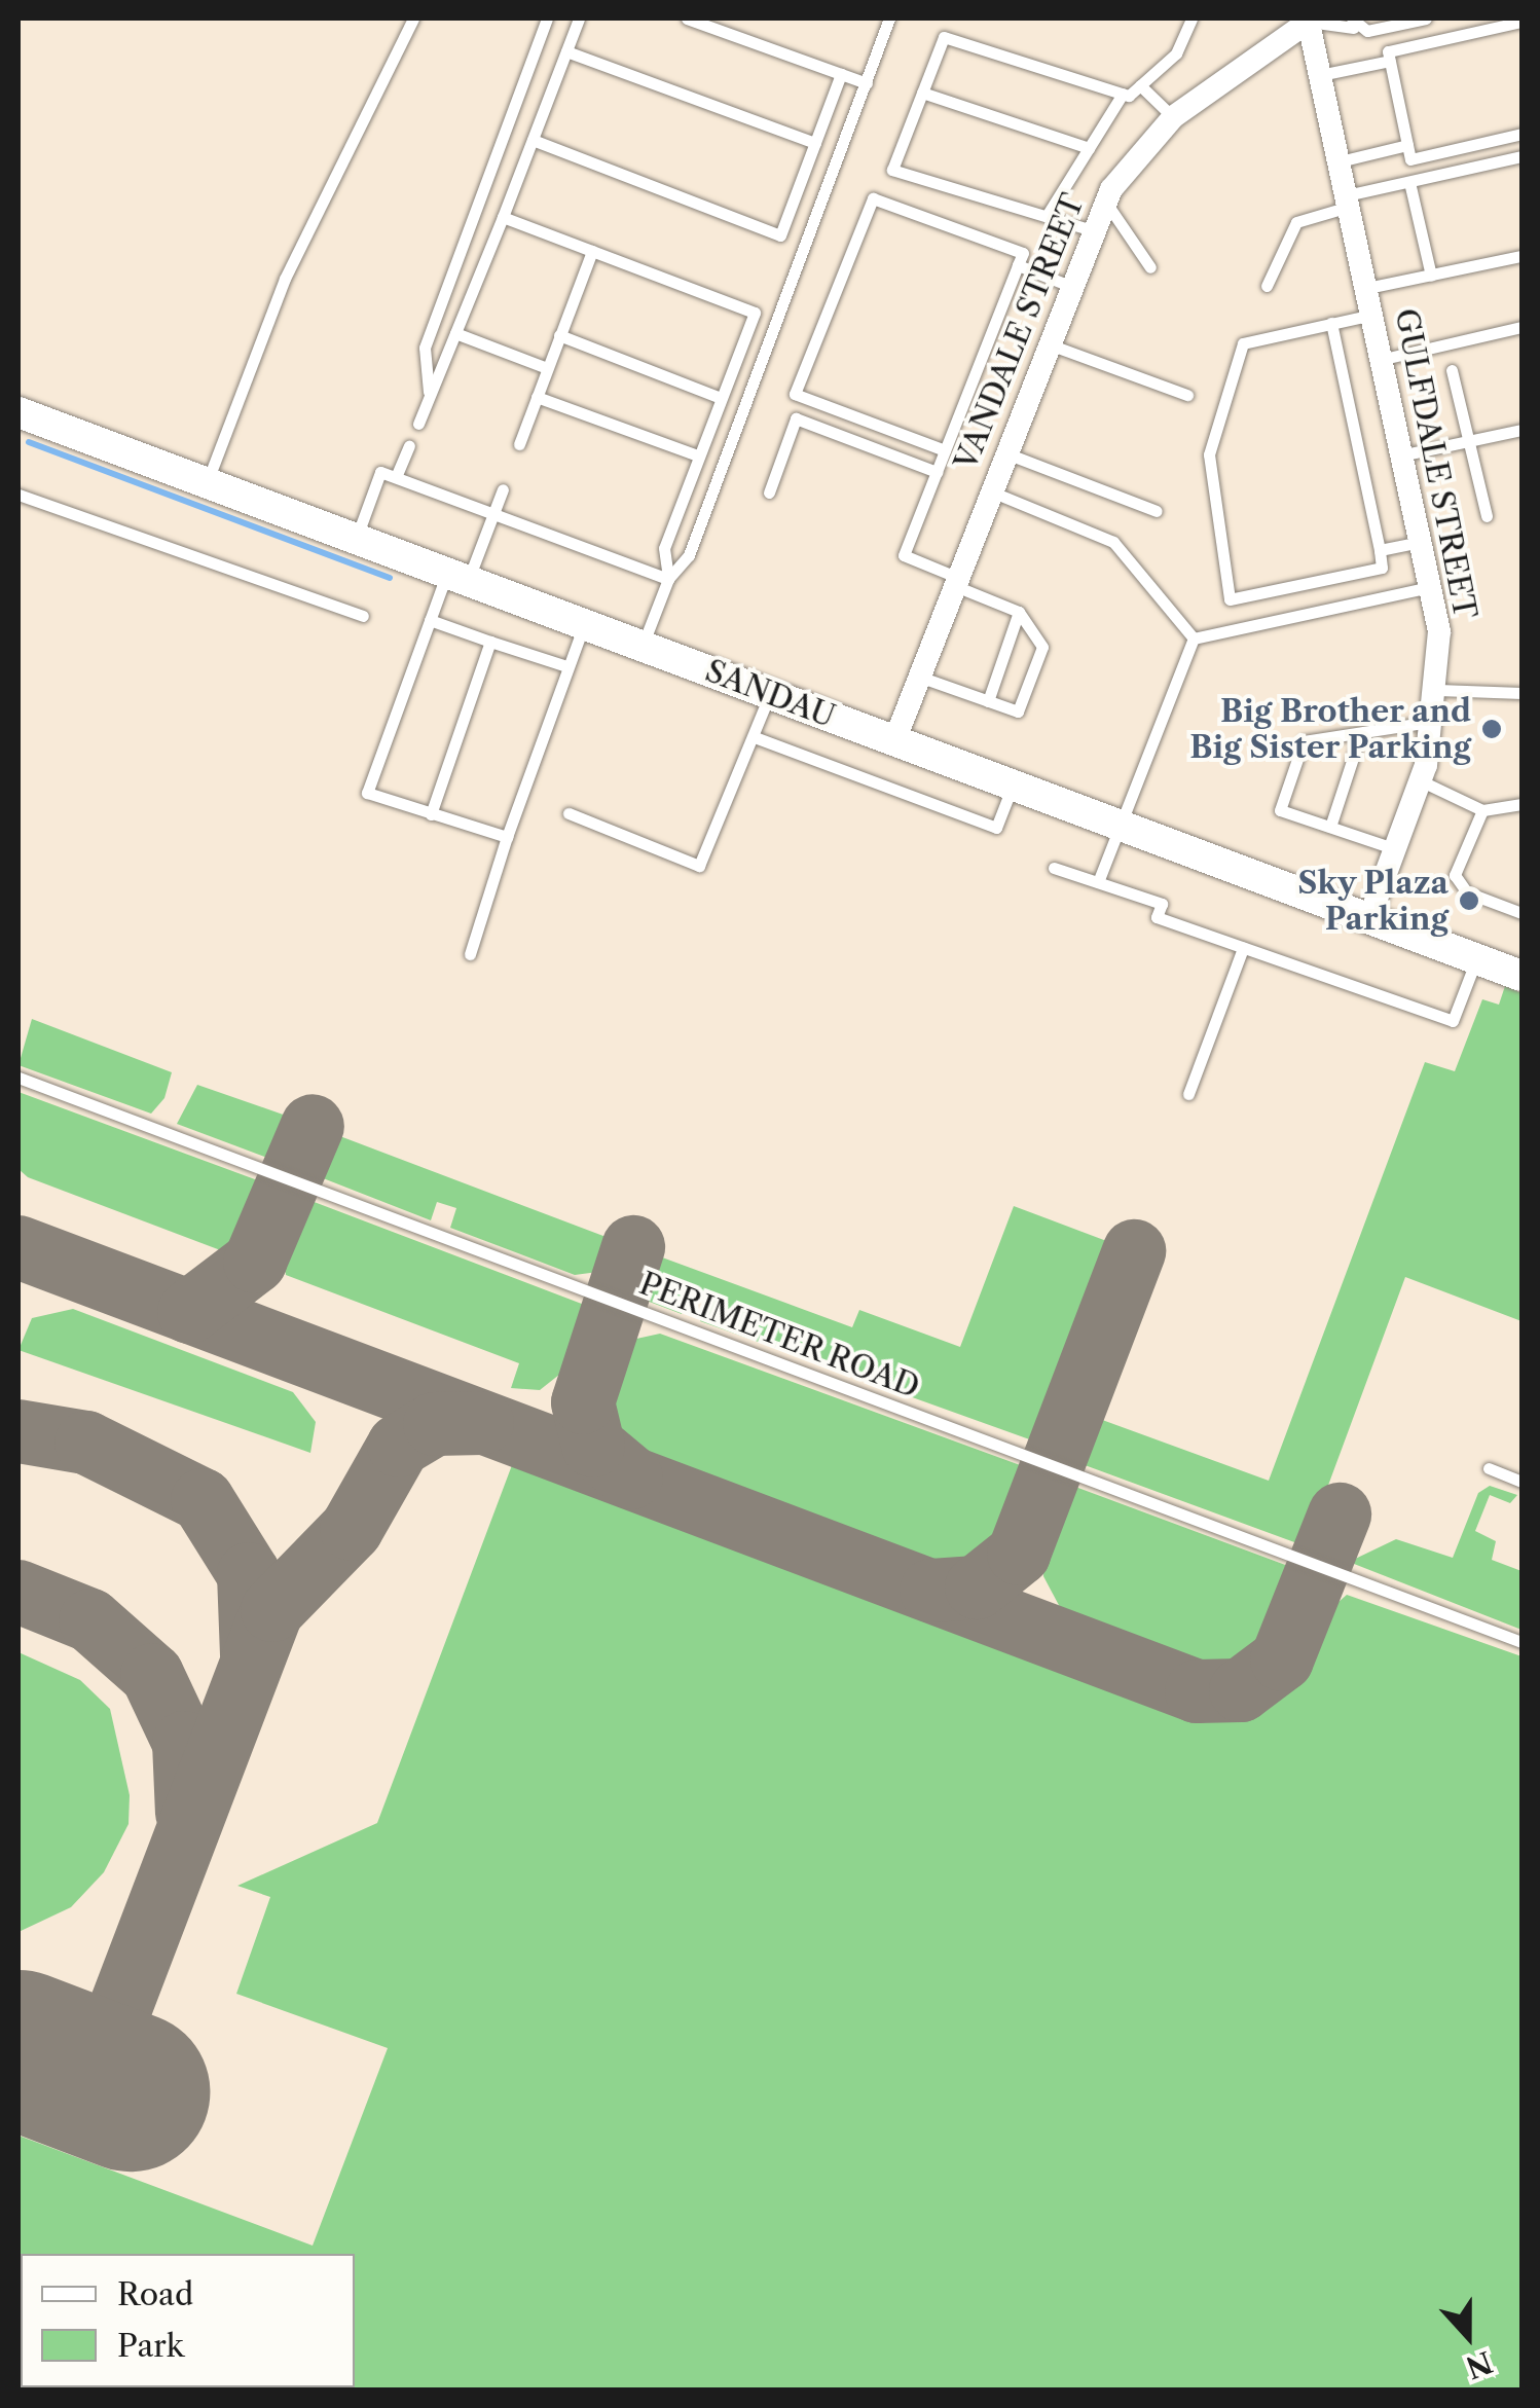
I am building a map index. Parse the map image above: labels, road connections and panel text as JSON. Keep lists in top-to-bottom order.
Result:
{
  "streets": {
    "street": ["VANDALE STREET", "GULFDALE STREET", "SANDAU"],
    "lane": ["PERIMETER ROAD"]
  },
  "crossings": [
    ["VANDALE STREET", "GULFDALE STREET"],
    ["VANDALE STREET", "SANDAU"],
    ["GULFDALE STREET", "SANDAU"]
  ],
  "places": ["Big Brother and Big Sister Parking", "Sky Plaza Parking"],
  "legend": ["Road", "Park"],
  "north": "bottom"
}
